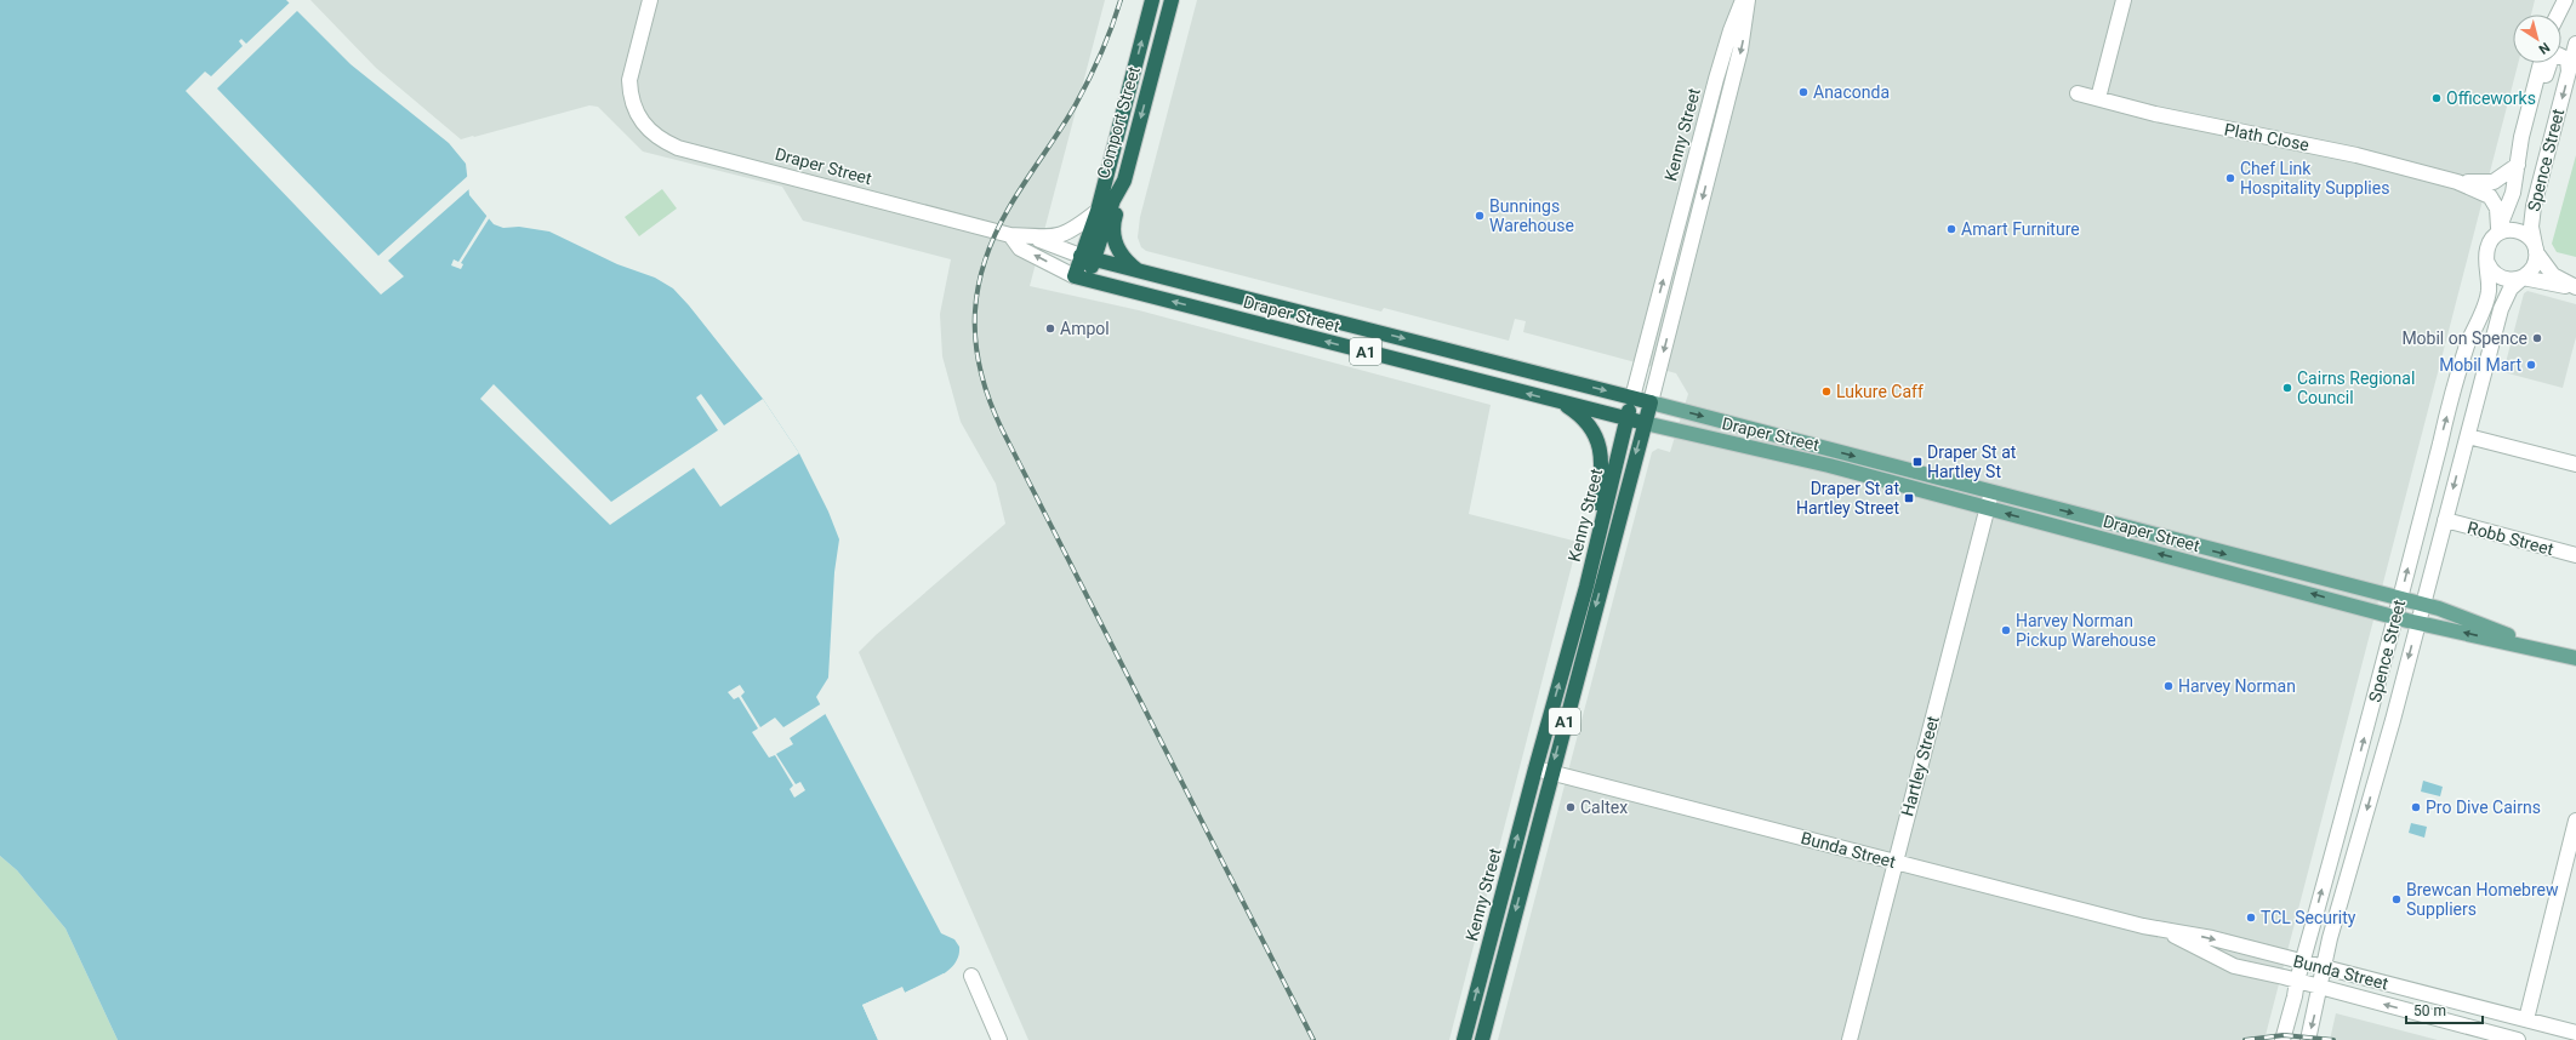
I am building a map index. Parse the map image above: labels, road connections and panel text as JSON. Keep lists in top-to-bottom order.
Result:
{
  "streets": {
    "highway": [
      "Comport Street",
      "Kenny Street",
      "Draper Street",
      "A1"
    ],
    "street": [
      "Plath Close",
      "Spence Street",
      "Robb Street",
      "Hartley Street",
      "Bunda Street"
    ]
  },
  "crossings": [
    ["Comport Street", "Draper Street"],
    ["Kenny Street", "Draper Street"],
    ["Kenny Street", "Bunda Street"],
    ["Plath Close", "Spence Street"],
    ["Spence Street", "Draper Street"],
    ["Spence Street", "Robb Street"],
    ["Spence Street", "Bunda Street"],
    ["Draper Street", "Hartley Street"],
    ["Hartley Street", "Bunda Street"]
  ],
  "places": {
    "other": [
      "Anaconda",
      "Officeworks",
      "Chef Link Hospitality Supplies",
      "Bunnings Warehouse",
      "Amart Furniture",
      "Ampol",
      "Mobil on Spence",
      "Mobil Mart",
      "Cairns Regional Council",
      "Lukure Caff",
      "Harvey Norman Pickup Warehouse",
      "Harvey Norman",
      "Caltex",
      "Pro Dive Cairns",
      "Brewcan Homebrew Suppliers",
      "TCL Security"
    ],
    "transit": ["Draper St at Hartley St", "Draper St at Hartley Street"]
  },
  "scale_bar": "50 m",
  "north": "bottom right"
}
